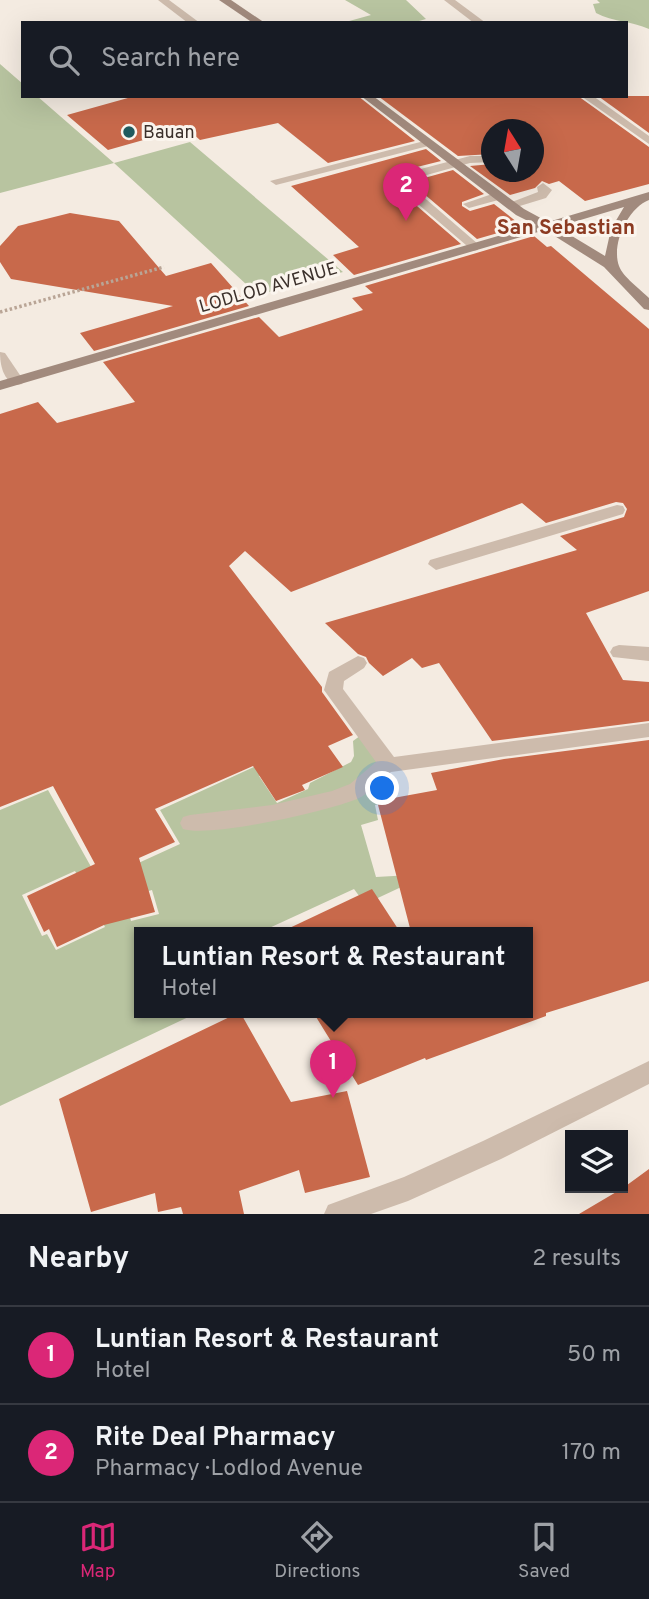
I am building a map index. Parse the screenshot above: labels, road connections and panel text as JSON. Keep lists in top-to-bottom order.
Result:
{
  "streets": {
    "main road": ["LODLOD AVENUE"]
  },
  "districts": ["San Sebastian"],
  "places": ["Bauan"],
  "north": "top",
  "page": {
    "search": "Search here",
    "pins": ["2", "1"],
    "popup": ["Luntian Resort & Restaurant", "Hotel"],
    "heading": ["Nearby", "2 results"],
    "list": [
      {
        "mark": "1",
        "name": "Luntian Resort & Restaurant",
        "note": "Hotel",
        "value": "50 m"
      },
      {
        "mark": "2",
        "name": "Rite Deal Pharmacy",
        "note": "Pharmacy · Lodlod Avenue",
        "value": "170 m"
      }
    ],
    "nav": ["Map", "Directions", "Saved"]
  }
}
